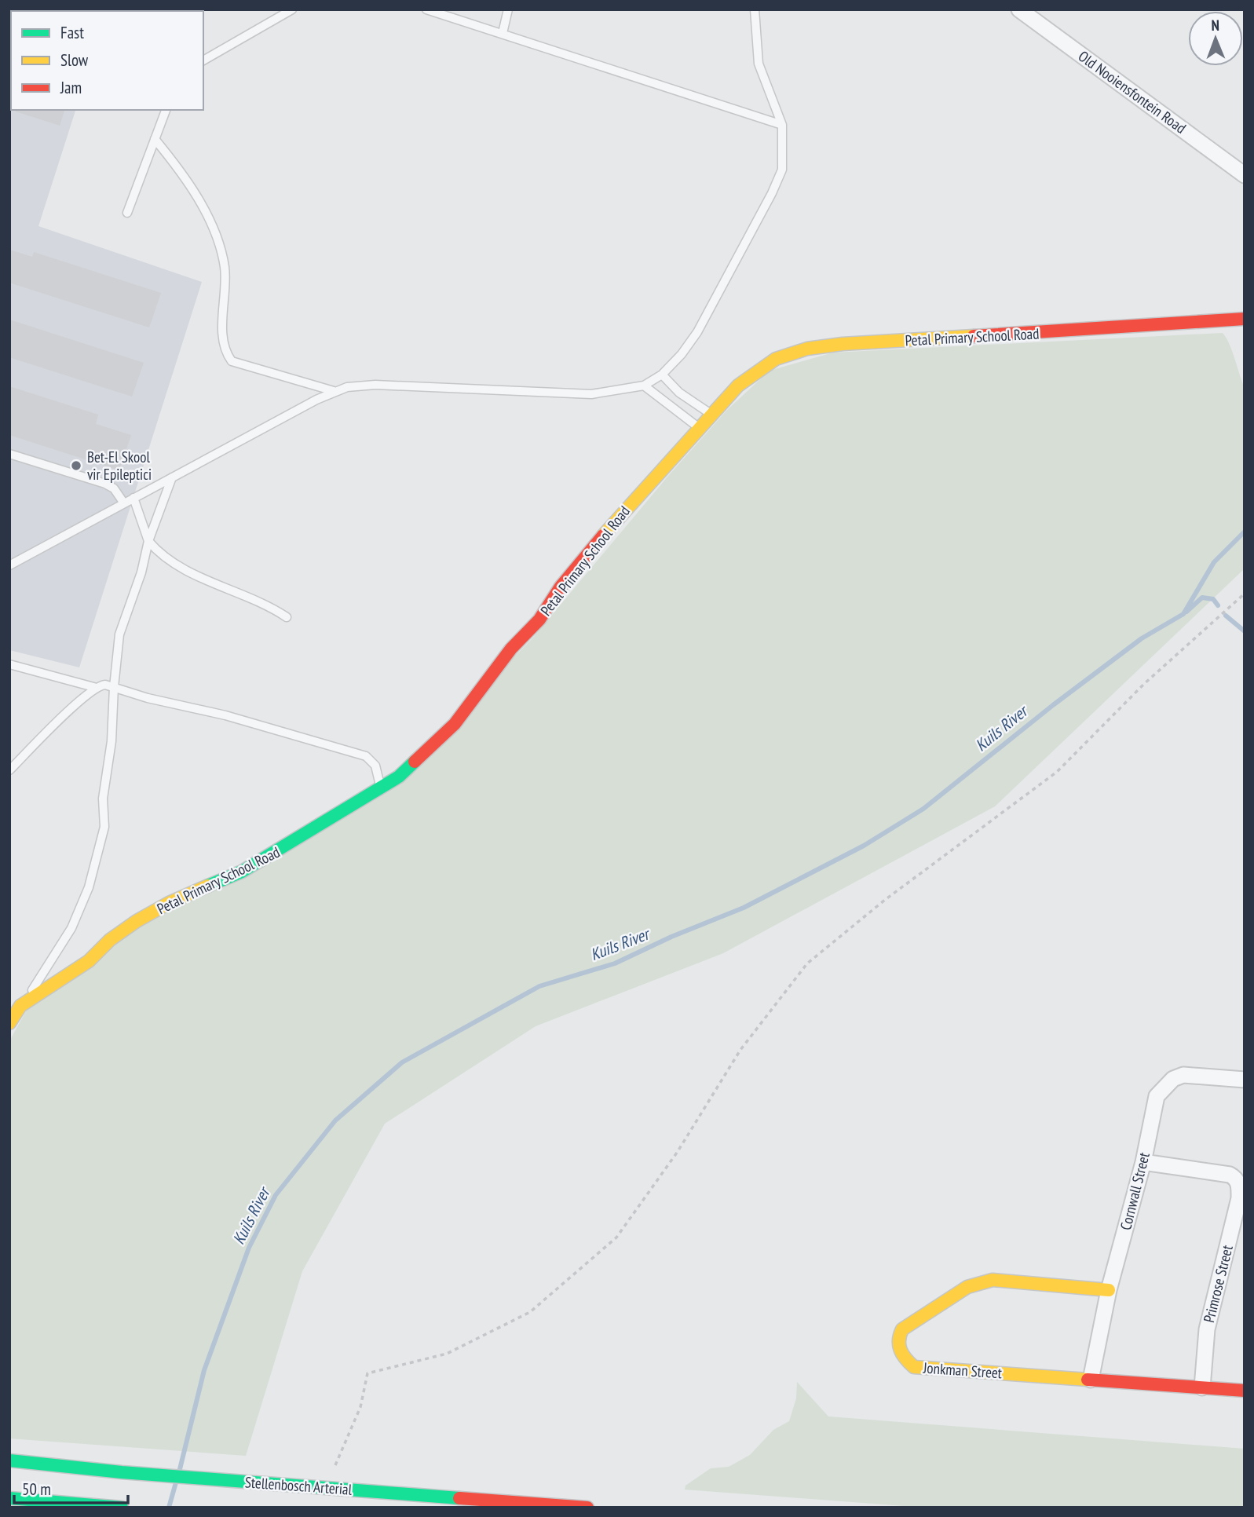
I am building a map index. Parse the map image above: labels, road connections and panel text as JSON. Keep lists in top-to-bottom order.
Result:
{
  "streets": {
    "street": [
      "Old Nooiensfontein Road",
      "Petal Primary School Road",
      "Cornwall Street",
      "Primrose Street",
      "Jonkman Street",
      "Stellenbosch Arterial"
    ]
  },
  "crossings": [
    ["Cornwall Street", "Primrose Street"],
    ["Cornwall Street", "Jonkman Street"],
    ["Primrose Street", "Jonkman Street"]
  ],
  "water": ["Kuils River"],
  "places": ["Bet-El Skool vir Epileptici"],
  "legend": ["Fast", "Slow", "Jam"],
  "scale_bar": "50 m",
  "north": "top"
}
